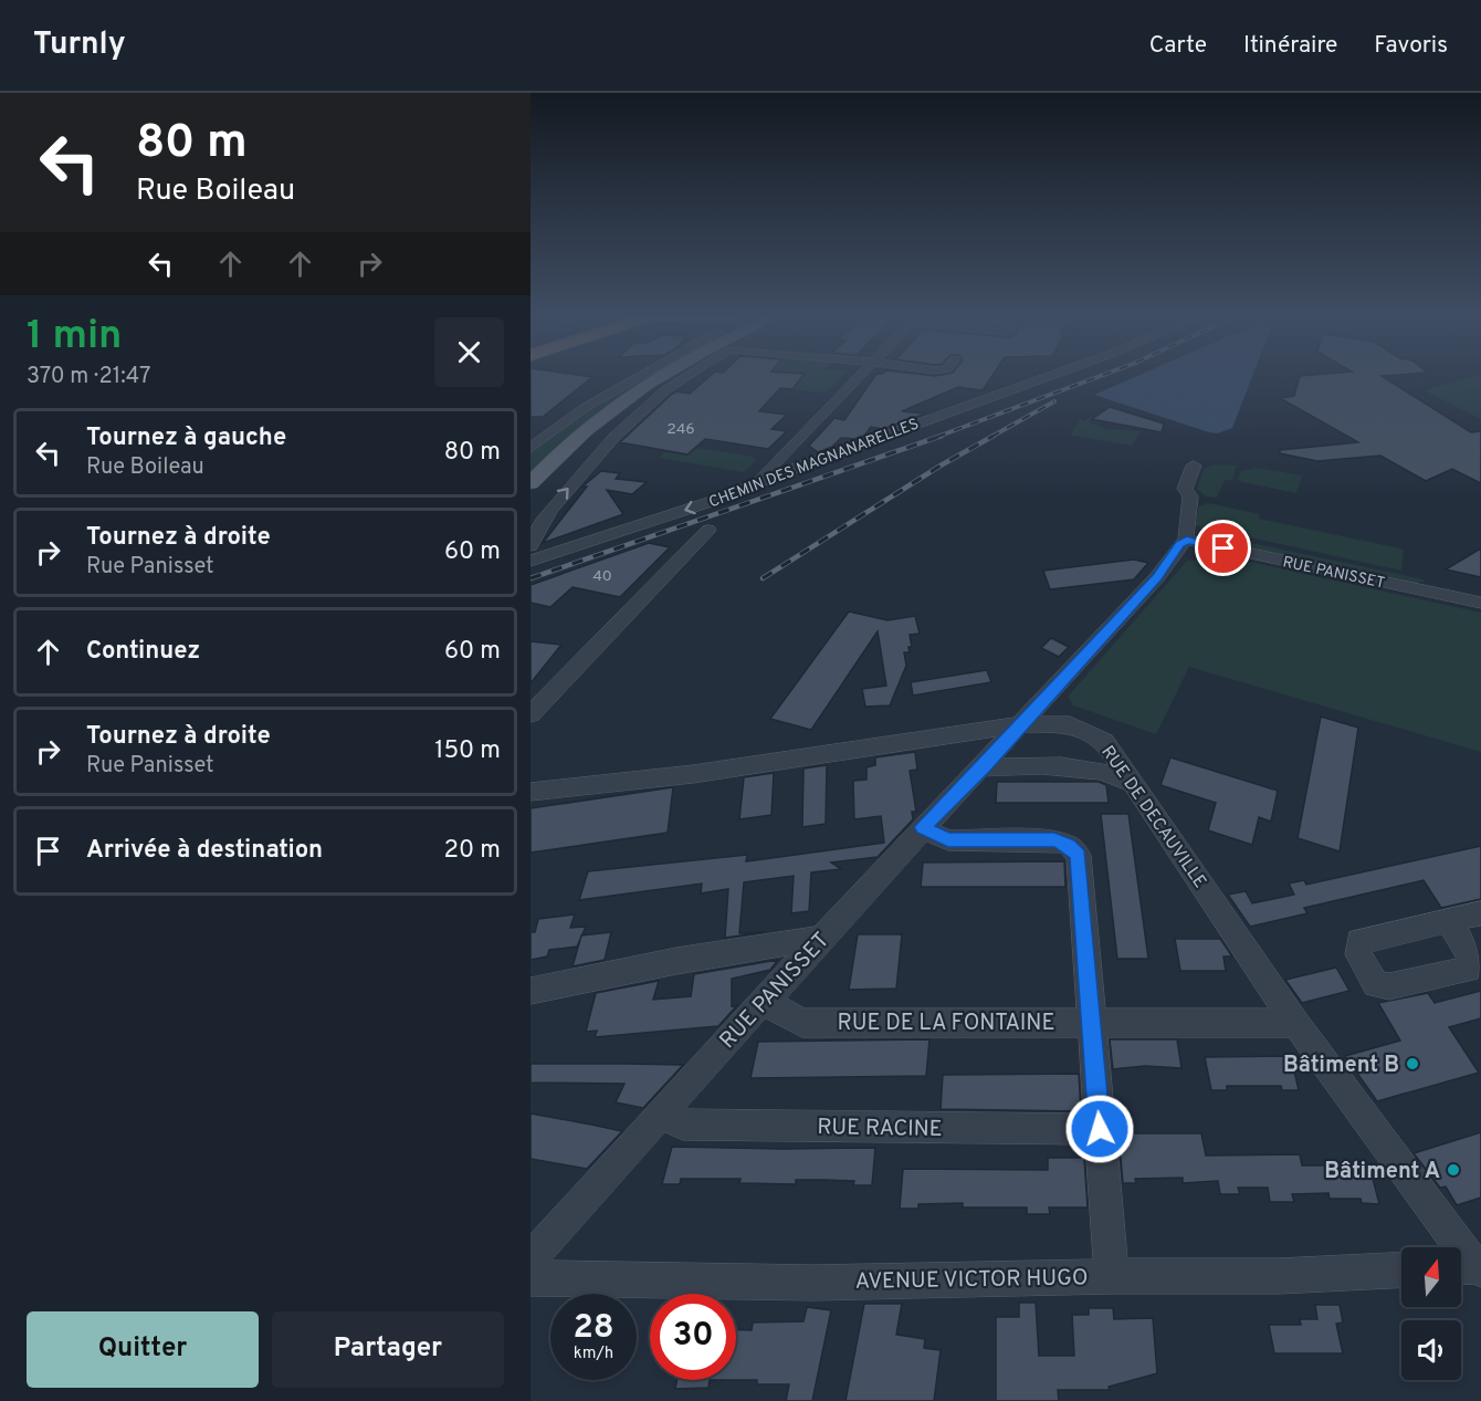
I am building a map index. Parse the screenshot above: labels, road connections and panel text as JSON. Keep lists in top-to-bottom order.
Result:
{
  "streets": {
    "street": [
      "CHEMIN DES MAGNANARELLES",
      "RUE PANISSET",
      "RUE DE DECAUVILLE",
      "RUE DE LA FONTAINE",
      "RUE RACINE",
      "AVENUE VICTOR HUGO"
    ]
  },
  "crossings": [
    ["RUE PANISSET", "RUE DE DECAUVILLE"],
    ["RUE PANISSET", "RUE DE LA FONTAINE"],
    ["RUE PANISSET", "RUE RACINE"],
    ["RUE DE DECAUVILLE", "RUE DE LA FONTAINE"]
  ],
  "places": ["Bâtiment B", "Bâtiment A"],
  "house_numbers": ["246", "40"],
  "north": "top",
  "page": {
    "header": "Turnly",
    "nav": ["Carte", "Itinéraire", "Favoris"],
    "turn": ["80 m", "Rue Boileau"],
    "heading": ["1 min", "370 m · 21:47"],
    "list": [
      {
        "name": "Tournez à gauche",
        "note": "Rue Boileau",
        "value": "80 m"
      },
      {
        "name": "Tournez à droite",
        "note": "Rue Panisset",
        "value": "60 m"
      },
      {
        "name": "Continuez",
        "value": "60 m"
      },
      {
        "name": "Tournez à droite",
        "note": "Rue Panisset",
        "value": "150 m"
      },
      {
        "name": "Arrivée à destination",
        "value": "20 m"
      }
    ],
    "speed": "28 km/h",
    "limit": "30",
    "buttons": ["Quitter", "Partager"]
  }
}
